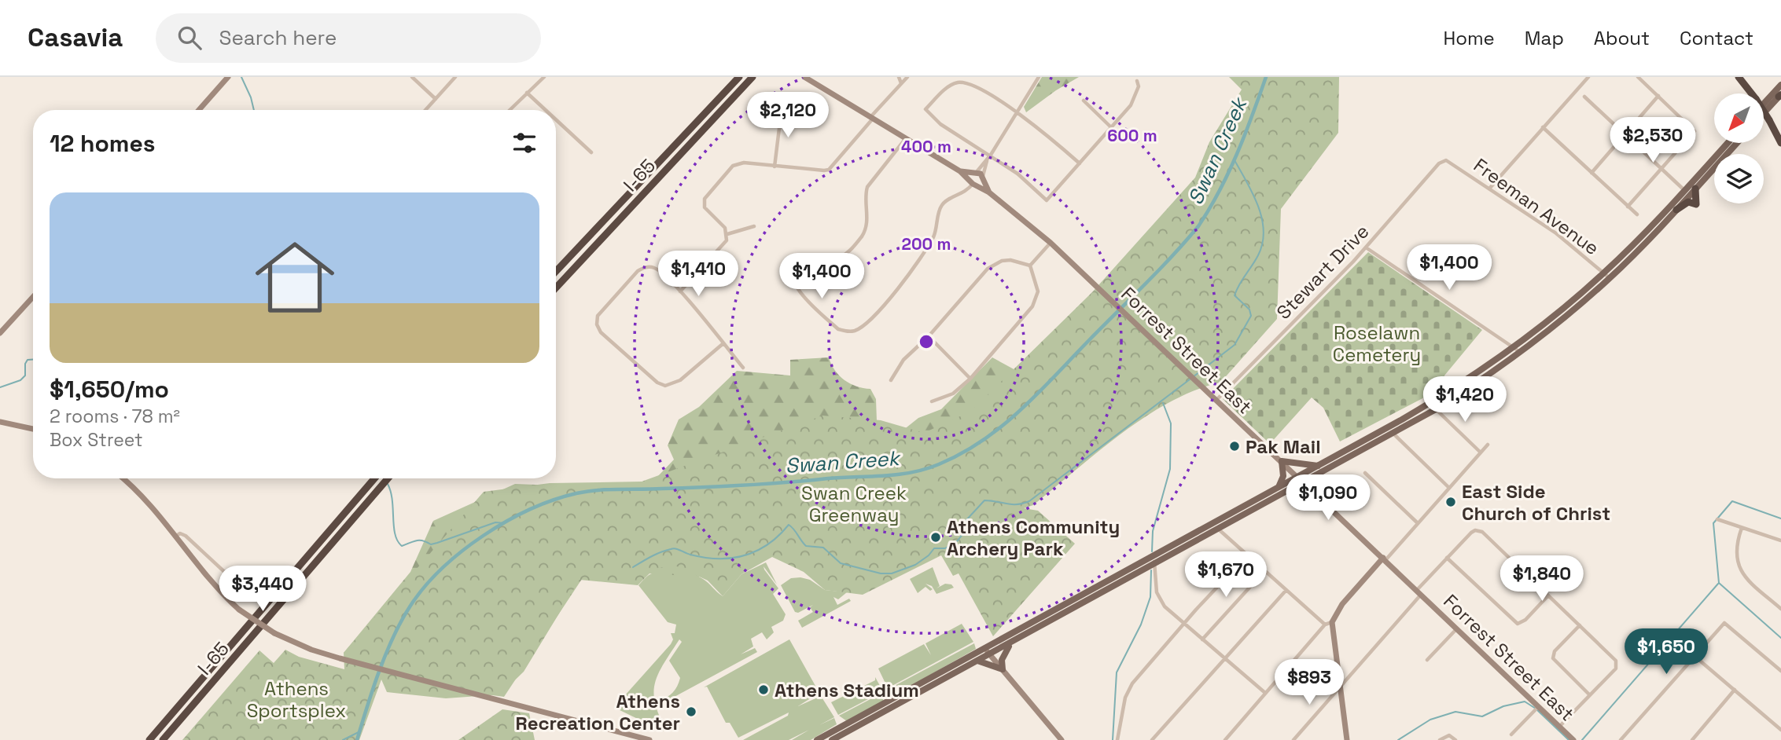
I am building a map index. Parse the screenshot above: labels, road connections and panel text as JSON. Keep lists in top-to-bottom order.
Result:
{
  "streets": {
    "highway": ["I-65"],
    "main road": ["Forrest Street East"],
    "street": ["Freeman Avenue", "Stewart Drive"]
  },
  "crossings": [
    ["Freeman Avenue", "Stewart Drive"],
    ["Stewart Drive", "Forrest Street East"]
  ],
  "water": ["Swan Creek"],
  "parks": ["Roselawn Cemetery", "Swan Creek Greenway", "Athens Sportsplex"],
  "places": [
    "Pak Mail",
    "East Side Church of Christ",
    "Athens Community Archery Park",
    "Athens Stadium",
    "Athens Recreation Center"
  ],
  "north": "bottom left",
  "page": {
    "header": "Casavia",
    "search": "Search here",
    "nav": [
      "Home",
      "Map",
      "About",
      "Contact"
    ],
    "price": [
      "$2,120",
      "$2,530",
      "$1,400",
      "$1,410",
      "$1,400",
      "$1,420",
      "$1,090",
      "$1,670",
      "$1,840",
      "$3,440",
      "$1,650",
      "$893"
    ],
    "heading": "12 homes",
    "list": [
      {
        "name": "$1,650/mo",
        "note": "2 rooms · 78 m² · Box Street"
      }
    ]
  },
  "rings": ["600 m", "400 m", "200 m"]
}
